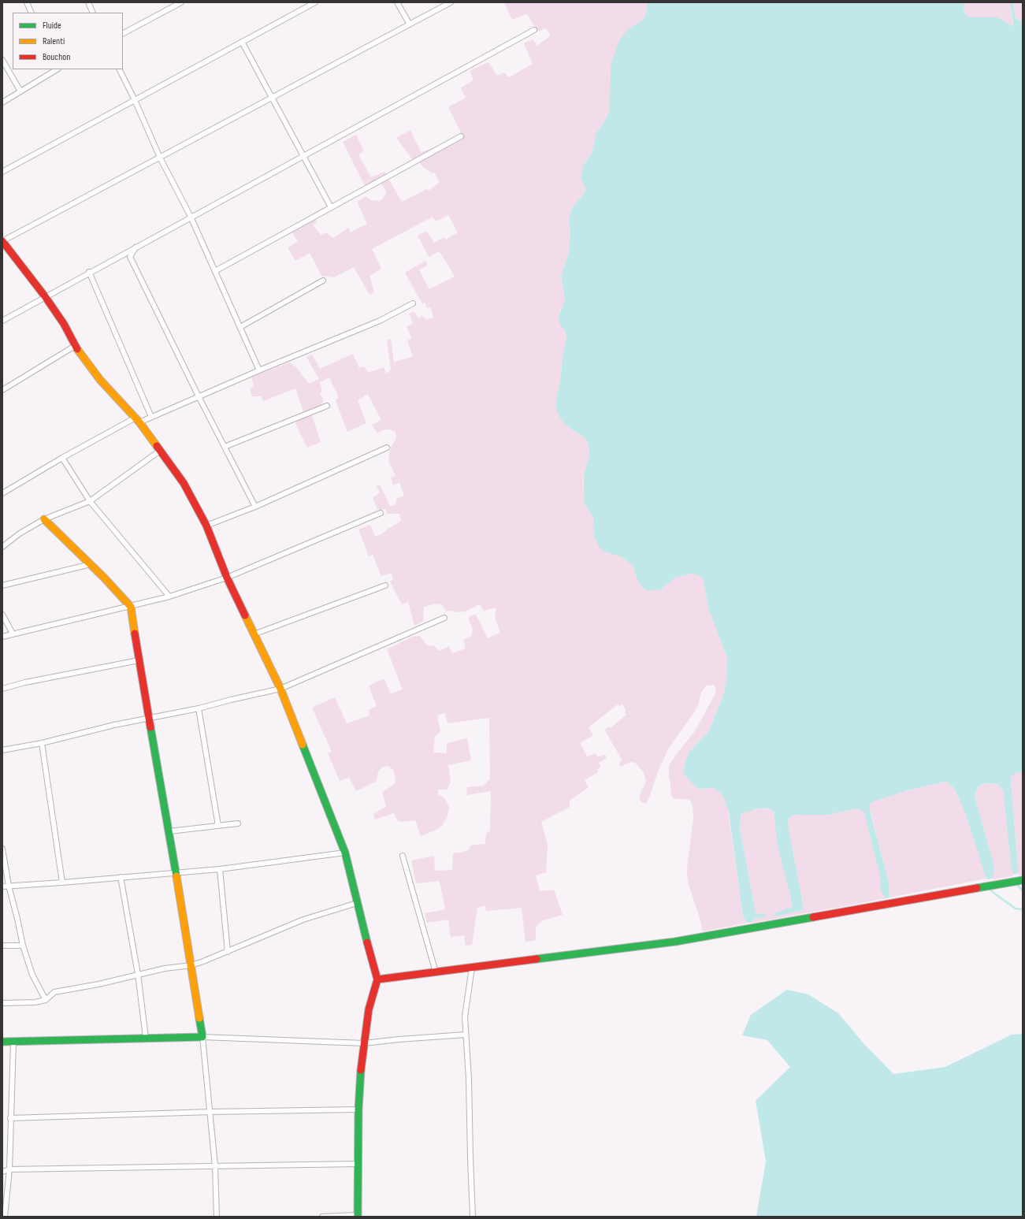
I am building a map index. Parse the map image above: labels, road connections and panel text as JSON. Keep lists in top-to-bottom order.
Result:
{
  "legend": ["Fluide", "Ralenti", "Bouchon"]
}
